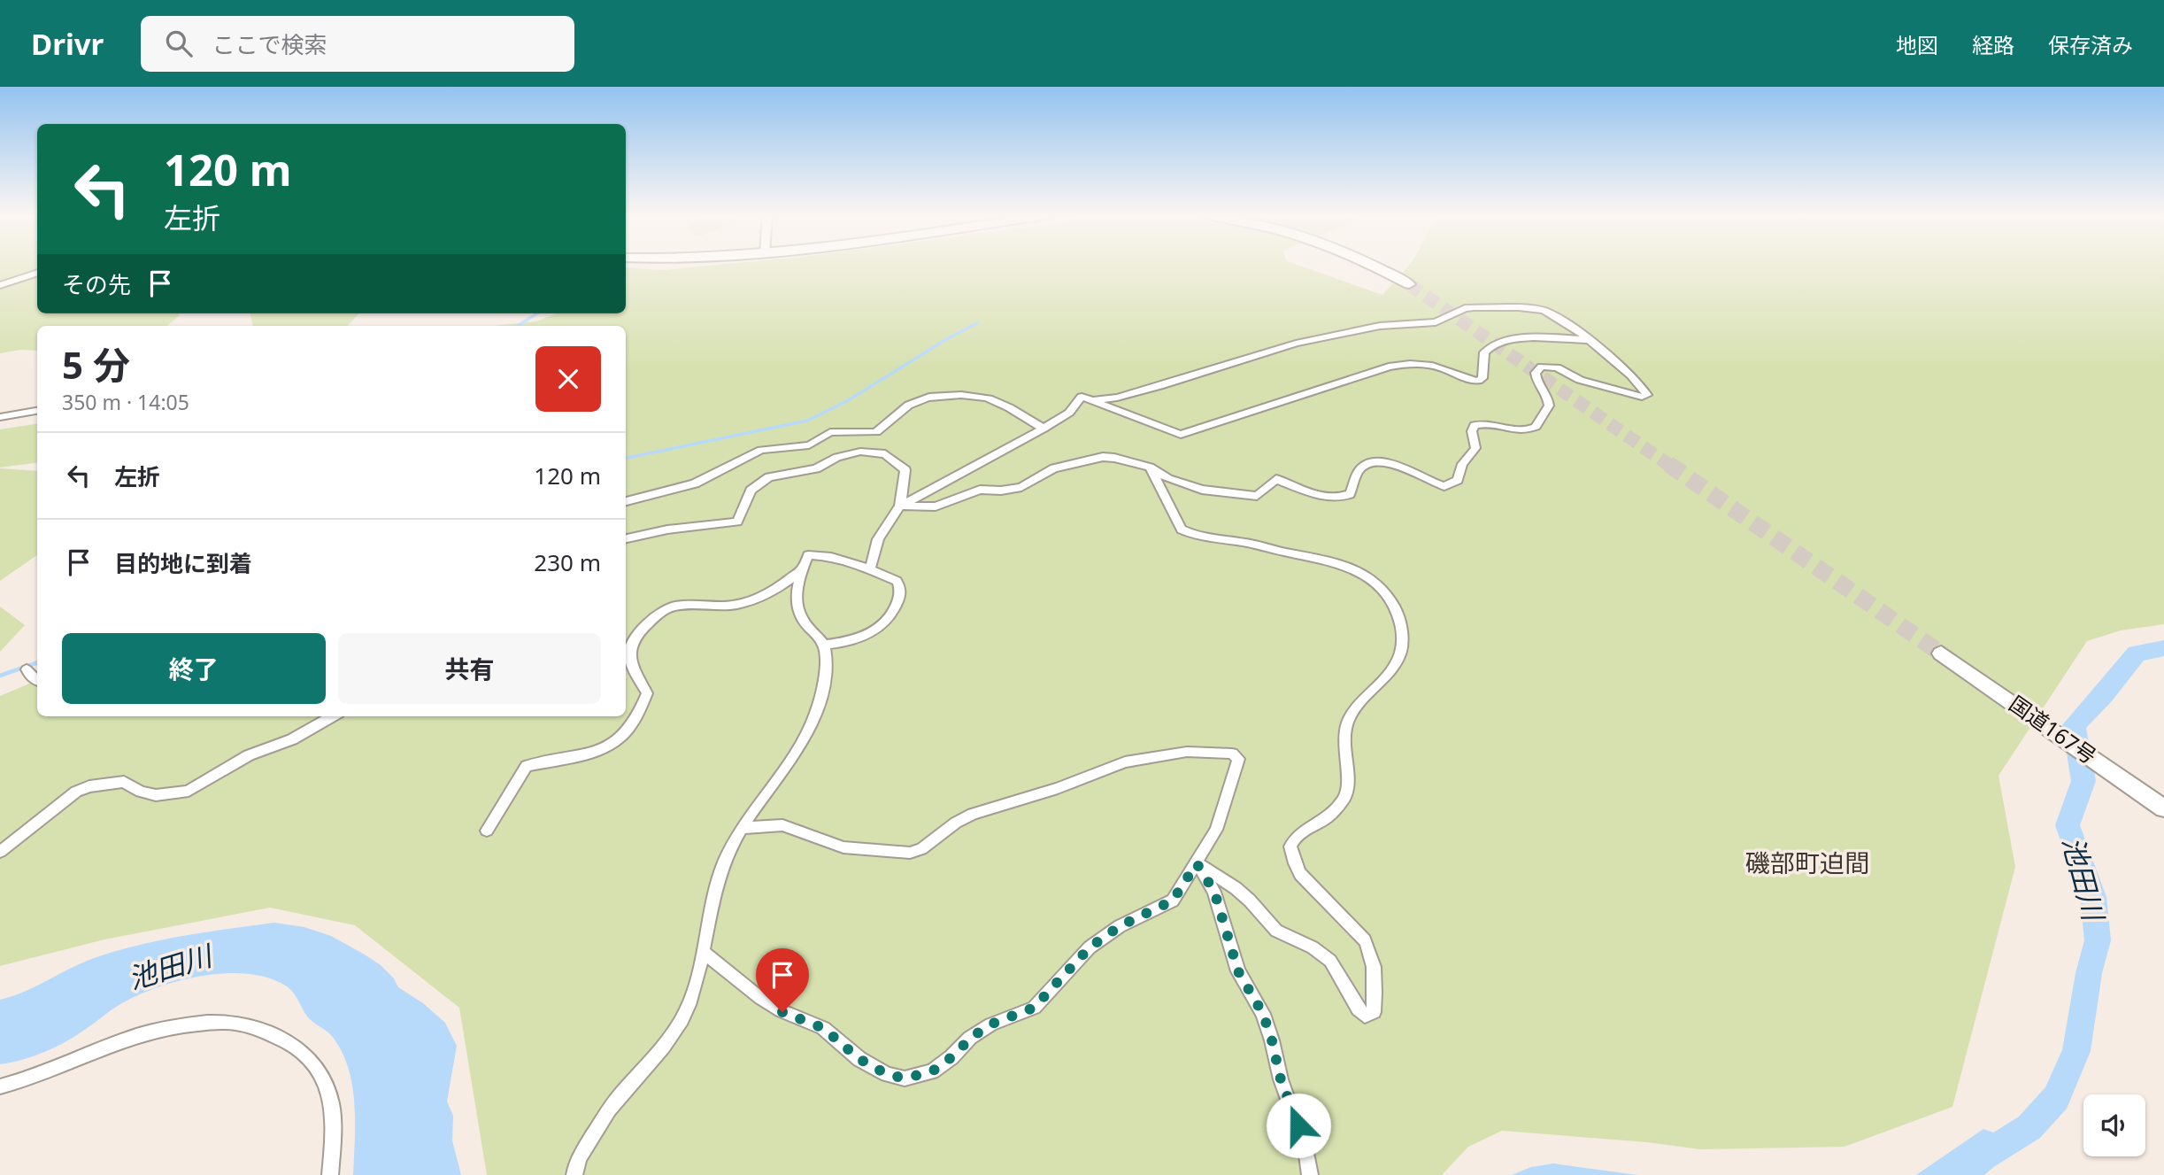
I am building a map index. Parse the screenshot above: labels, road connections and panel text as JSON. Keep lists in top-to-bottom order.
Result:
{
  "streets": {
    "highway": ["国道167号"]
  },
  "districts": ["磯部町迫間"],
  "water": ["池田川"],
  "page": {
    "header": "Drivr",
    "search": "ここで検索",
    "nav": ["地図", "経路", "保存済み"],
    "turn": ["120 m", "左折"],
    "then": "その先",
    "heading": ["5 分", "350 m · 14:05"],
    "list": [
      {
        "name": "左折",
        "value": "120 m"
      },
      {
        "name": "目的地に到着",
        "value": "230 m"
      }
    ],
    "buttons": ["終了", "共有"]
  }
}
